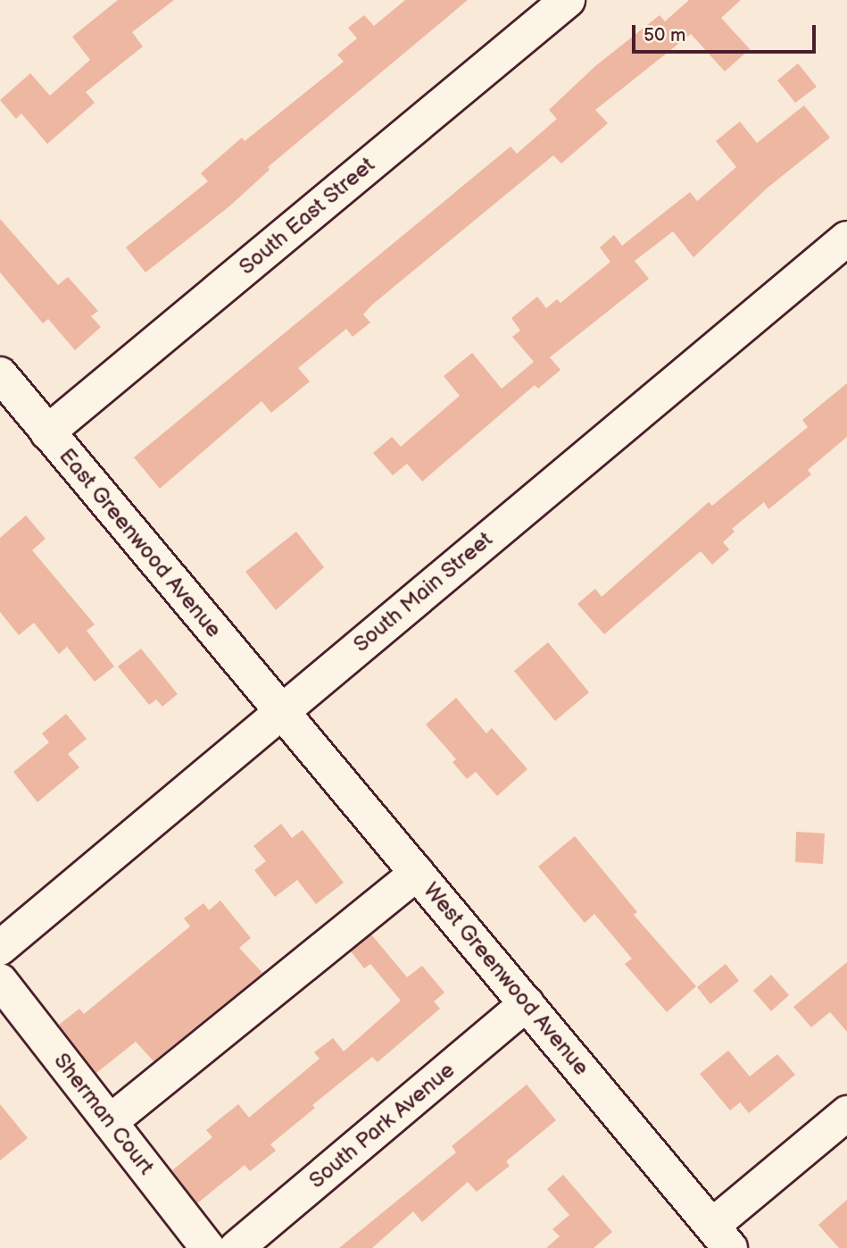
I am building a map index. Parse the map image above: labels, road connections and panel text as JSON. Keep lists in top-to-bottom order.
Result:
{
  "streets": {
    "street": [
      "South East Street",
      "East Greenwood Avenue",
      "South Main Street",
      "West Greenwood Avenue",
      "Sherman Court",
      "South Park Avenue"
    ]
  },
  "crossings": [
    ["South East Street", "East Greenwood Avenue"],
    ["East Greenwood Avenue", "South Main Street"],
    ["East Greenwood Avenue", "West Greenwood Avenue"],
    ["South Main Street", "West Greenwood Avenue"],
    ["West Greenwood Avenue", "South Park Avenue"]
  ],
  "scale_bar": "50 m"
}
